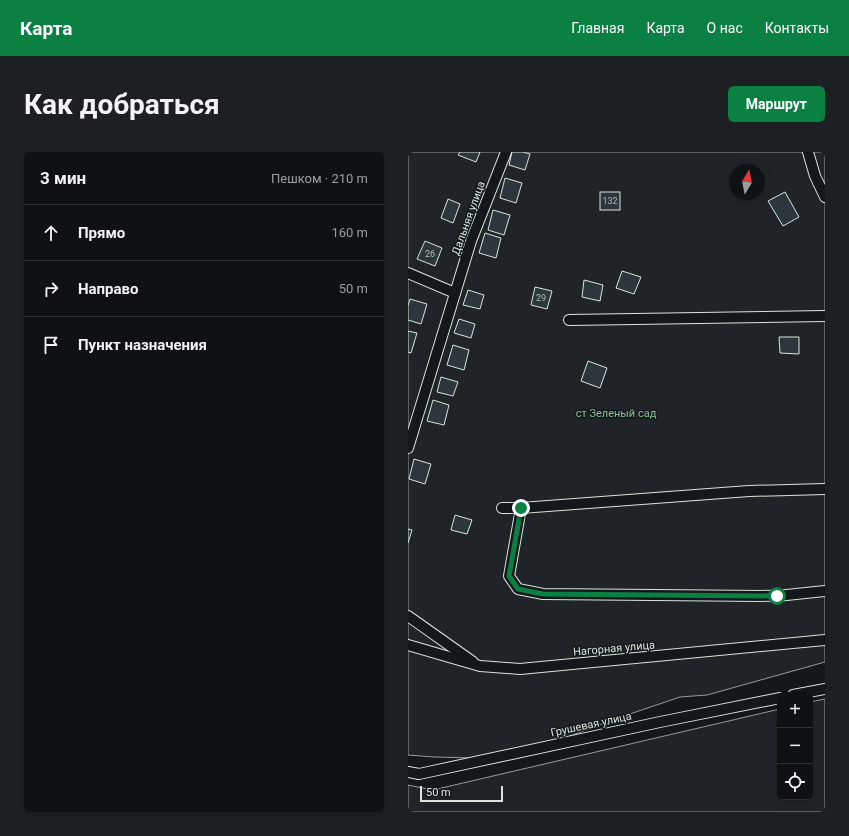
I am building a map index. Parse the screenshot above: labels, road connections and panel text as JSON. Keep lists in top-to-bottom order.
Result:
{
  "streets": {
    "street": ["Дальняя улица", "Нагорная улица", "Грушевая улица"]
  },
  "parks": ["ст Зеленый сад"],
  "house_numbers": ["132", "26", "29"],
  "scale_bar": "50 m",
  "north": "top",
  "page": {
    "header": "Карта",
    "nav": [
      "Главная",
      "Карта",
      "О нас",
      "Контакты"
    ],
    "buttons": "Маршрут",
    "title": "Как добраться",
    "heading": ["3 мин", "Пешком · 210 m"],
    "list": [
      ["Прямо", "160 m"],
      ["Направо", "50 m"],
      "Пункт назначения"
    ],
    "map_buttons": ["+", "−"],
    "scale": "50 m"
  }
}
